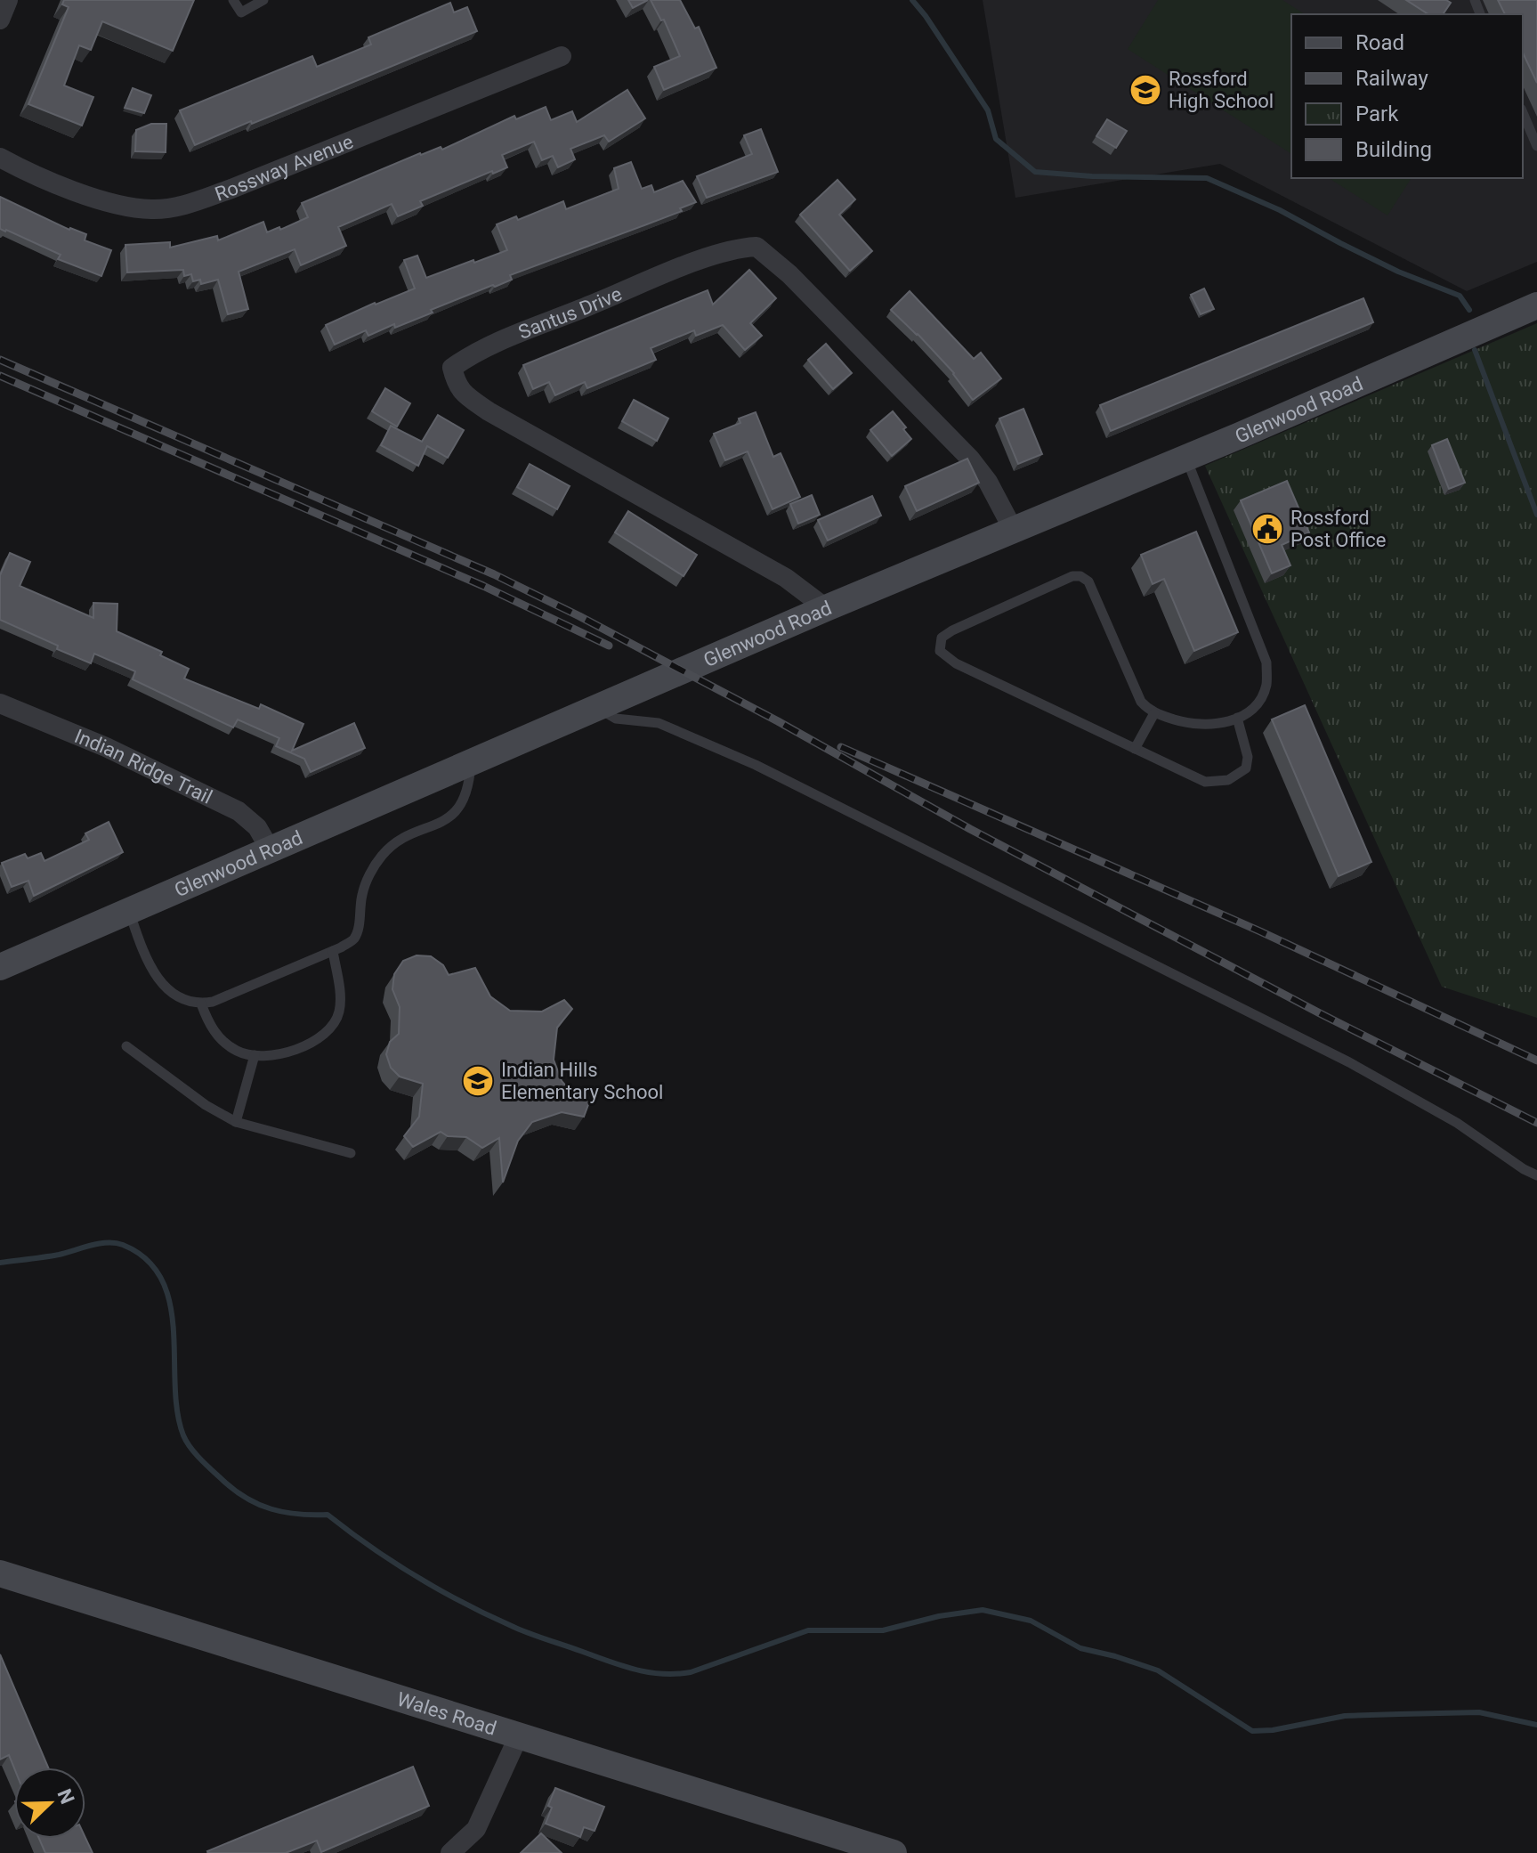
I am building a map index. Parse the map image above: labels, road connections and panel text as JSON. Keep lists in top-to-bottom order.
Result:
{
  "streets": {
    "street": [
      "Rossway Avenue",
      "Santus Drive",
      "Glenwood Road",
      "Indian Ridge Trail",
      "Wales Road"
    ]
  },
  "crossings": [
    ["Santus Drive", "Glenwood Road"],
    ["Glenwood Road", "Indian Ridge Trail"]
  ],
  "places": {
    "school or university": ["Rossford High School", "Indian Hills Elementary School"],
    "public building": ["Rossford Post Office"]
  },
  "legend": [
    "Road",
    "Railway",
    "Park",
    "Building"
  ],
  "north": "top right"
}
